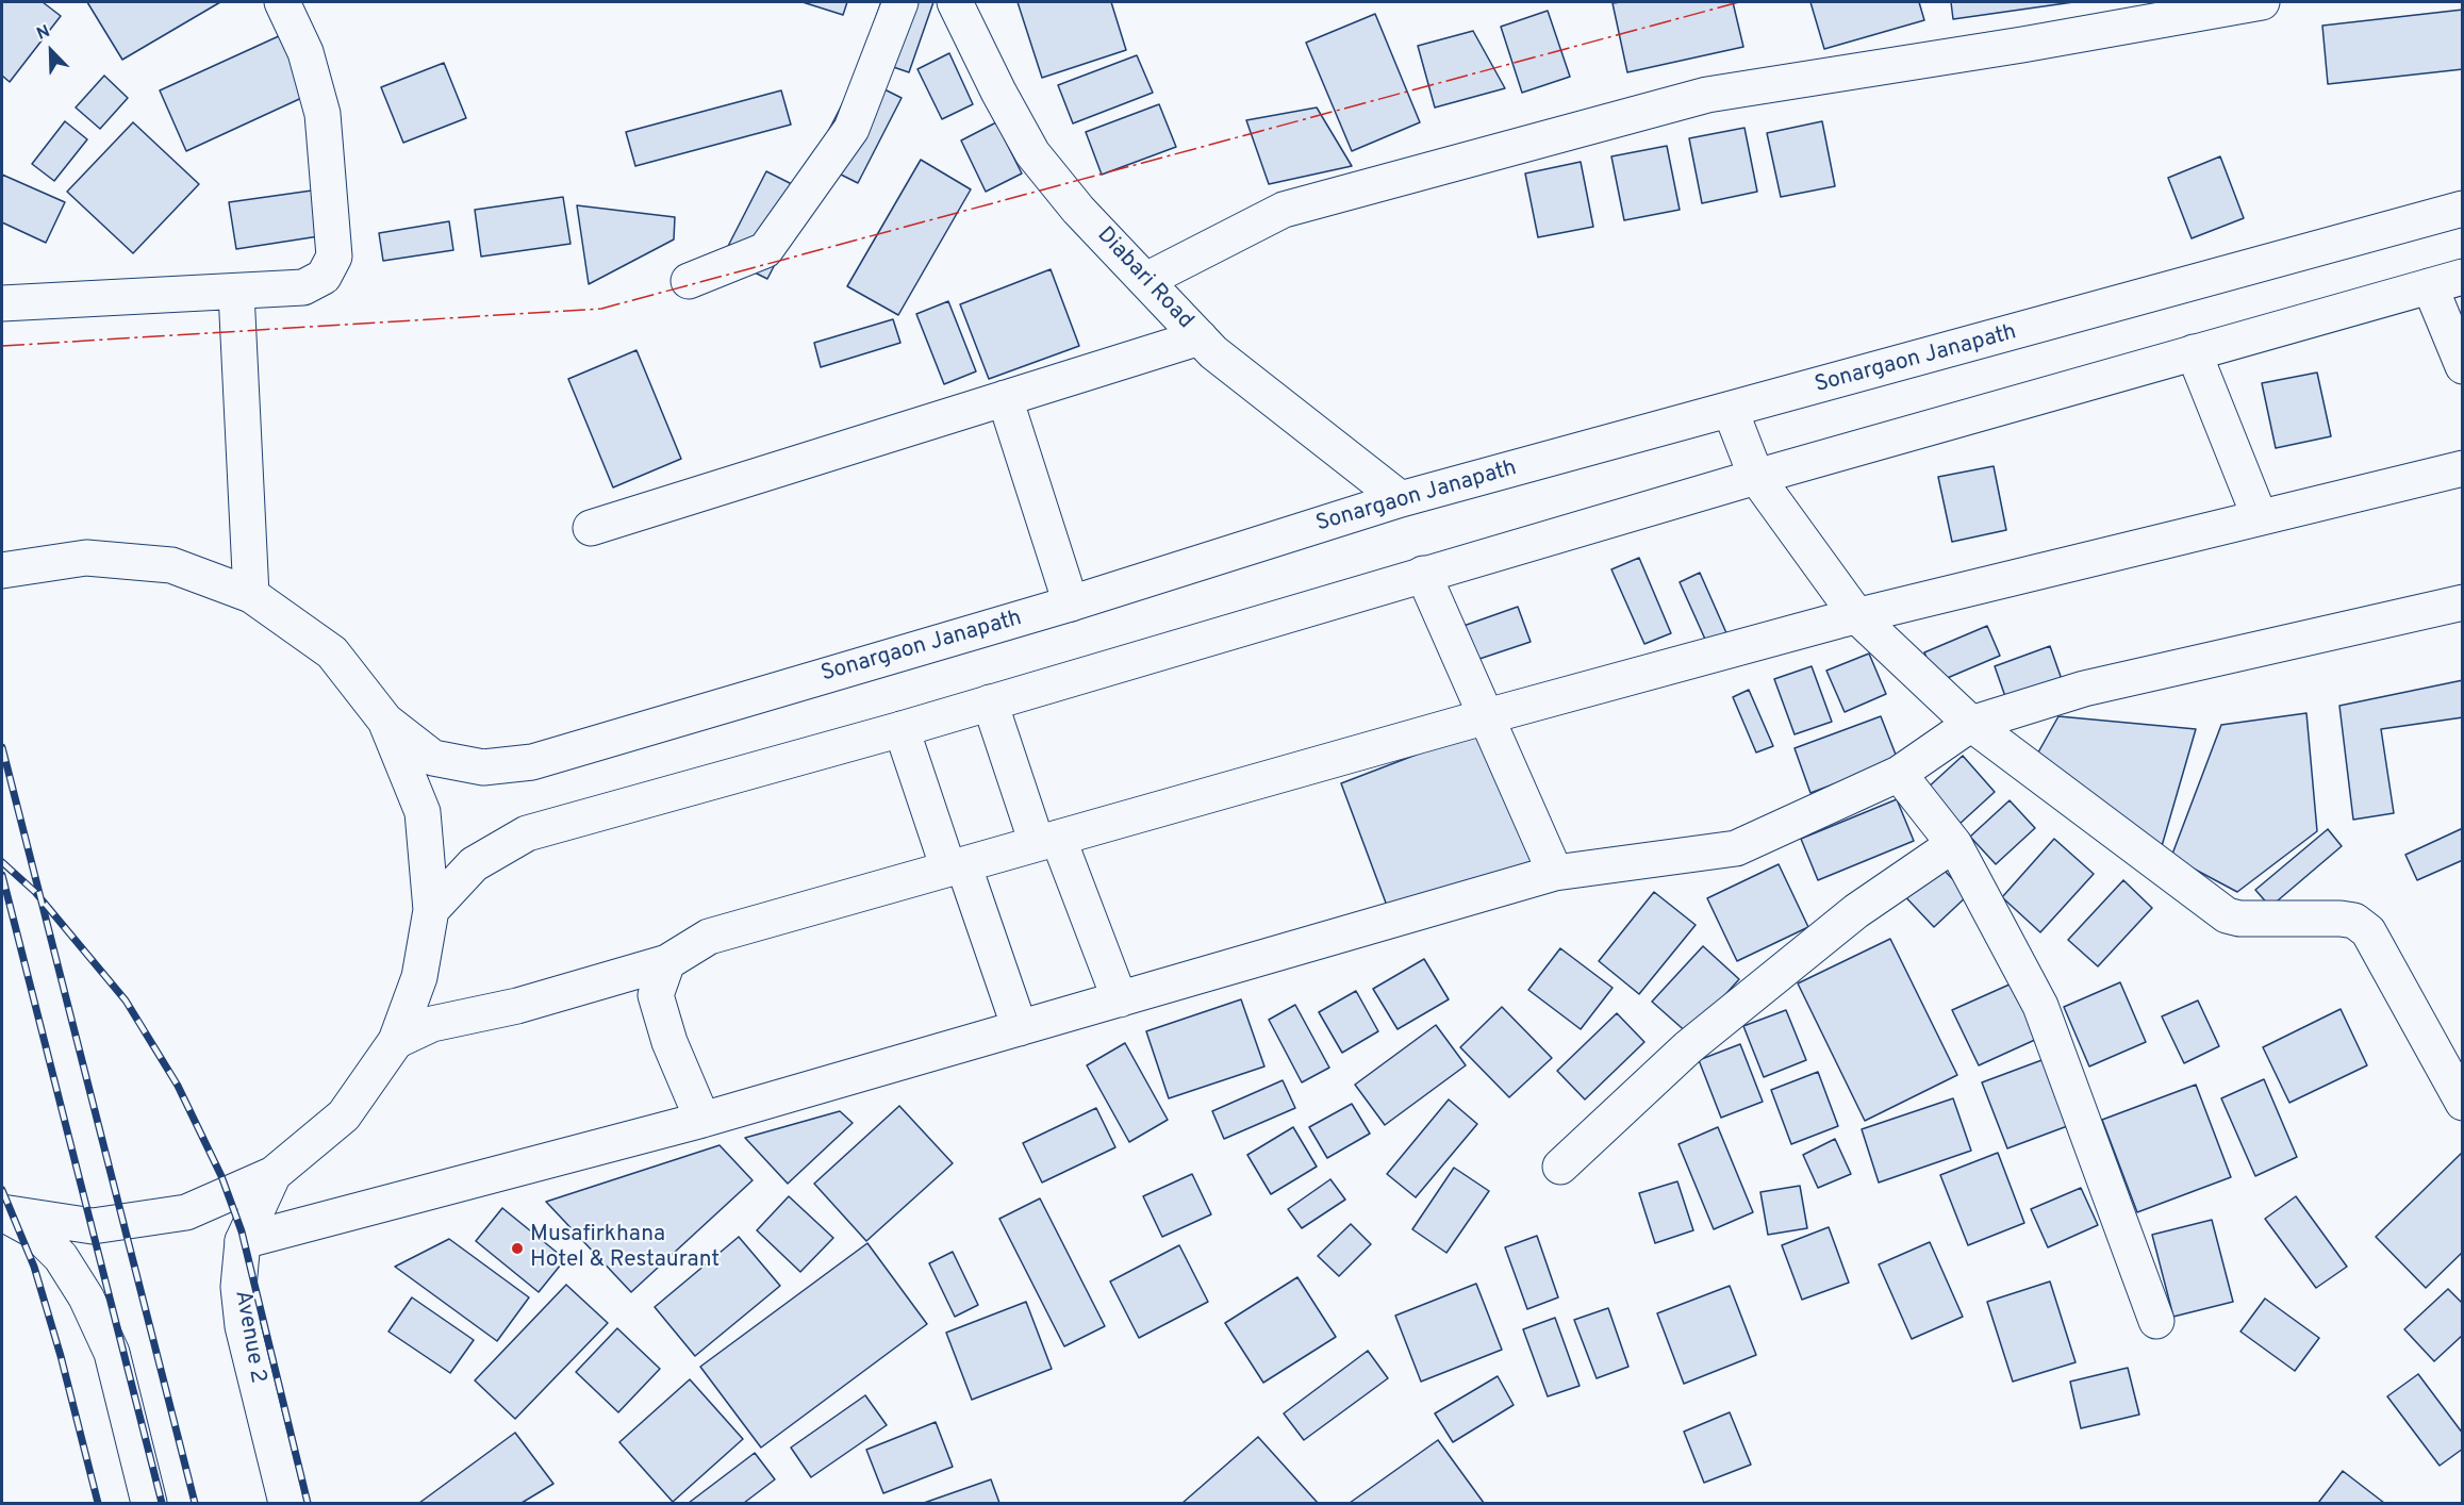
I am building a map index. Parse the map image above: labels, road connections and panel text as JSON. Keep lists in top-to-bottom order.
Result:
{
  "streets": {
    "street": ["Diabari Road", "Sonargaon Janapath", "Avenue 2"]
  },
  "crossings": [
    ["Diabari Road", "Sonargaon Janapath"],
    ["Sonargaon Janapath", "Avenue 2"]
  ],
  "places": ["Musafirkhana Hotel & Restaurant"],
  "north": "top left"
}
